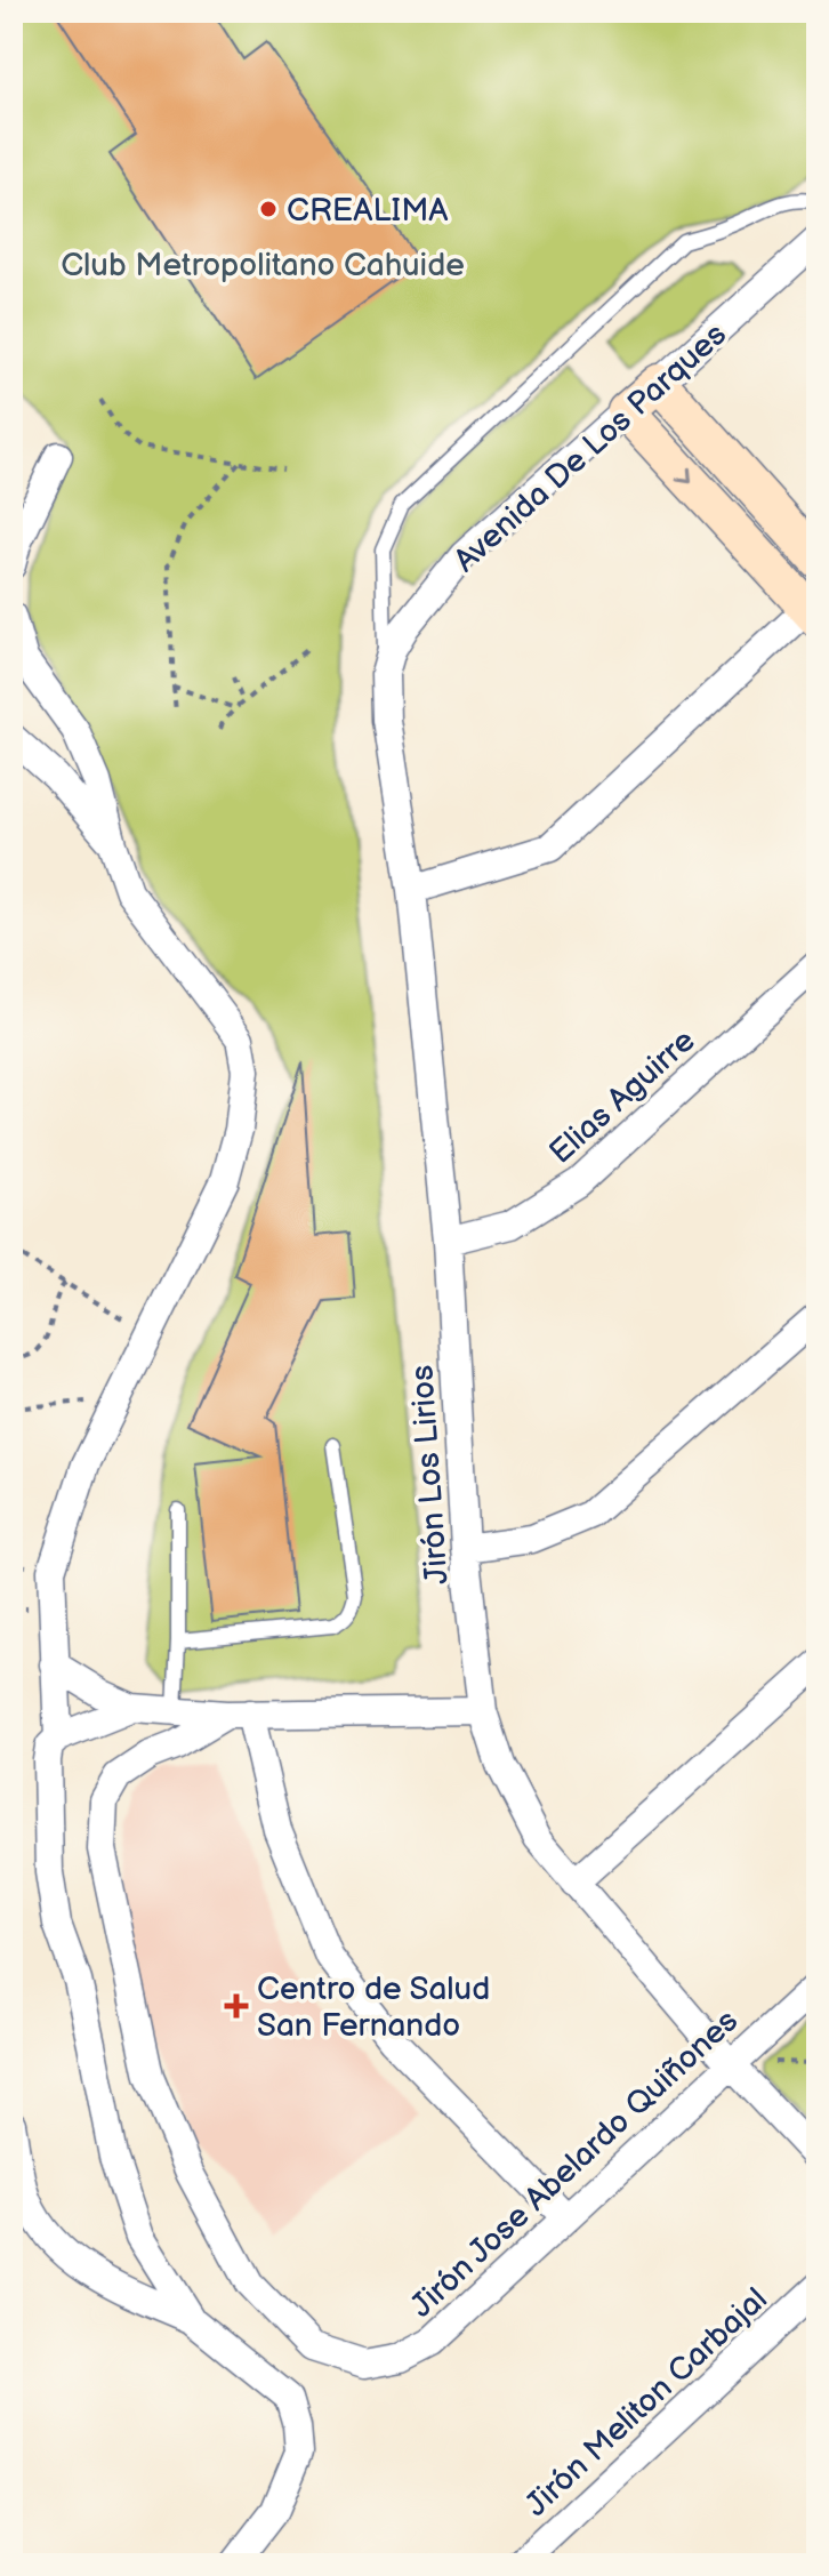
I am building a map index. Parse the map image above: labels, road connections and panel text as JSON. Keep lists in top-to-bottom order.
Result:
{
  "streets": {
    "street": [
      "Avenida De Los Parques",
      "Elias Aguirre",
      "Jirón Los Lirios",
      "Jirón Jose Abelardo Quiñones",
      "Jirón Meliton Carbajal"
    ]
  },
  "crossings": [
    ["Avenida De Los Parques", "Jirón Los Lirios"],
    ["Elias Aguirre", "Jirón Los Lirios"],
    ["Jirón Los Lirios", "Jirón Jose Abelardo Quiñones"]
  ],
  "parks": ["Club Metropolitano Cahuide"],
  "places": {
    "other": ["CREALIMA"],
    "health": ["Centro de Salud San Fernando"]
  }
}
